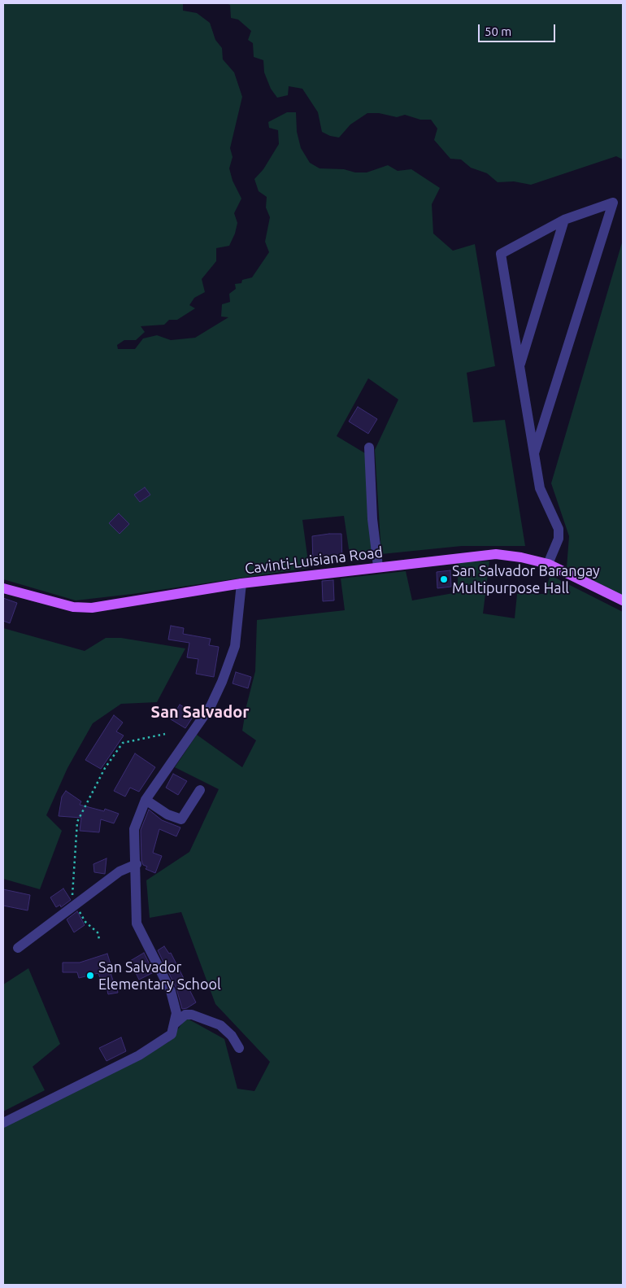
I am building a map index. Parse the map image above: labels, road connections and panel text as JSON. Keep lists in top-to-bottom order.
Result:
{
  "streets": {
    "main road": ["Cavinti-Luisiana Road"]
  },
  "districts": ["San Salvador"],
  "places": ["San Salvador Barangay Multipurpose Hall", "San Salvador Elementary School"],
  "scale_bar": "50 m"
}
